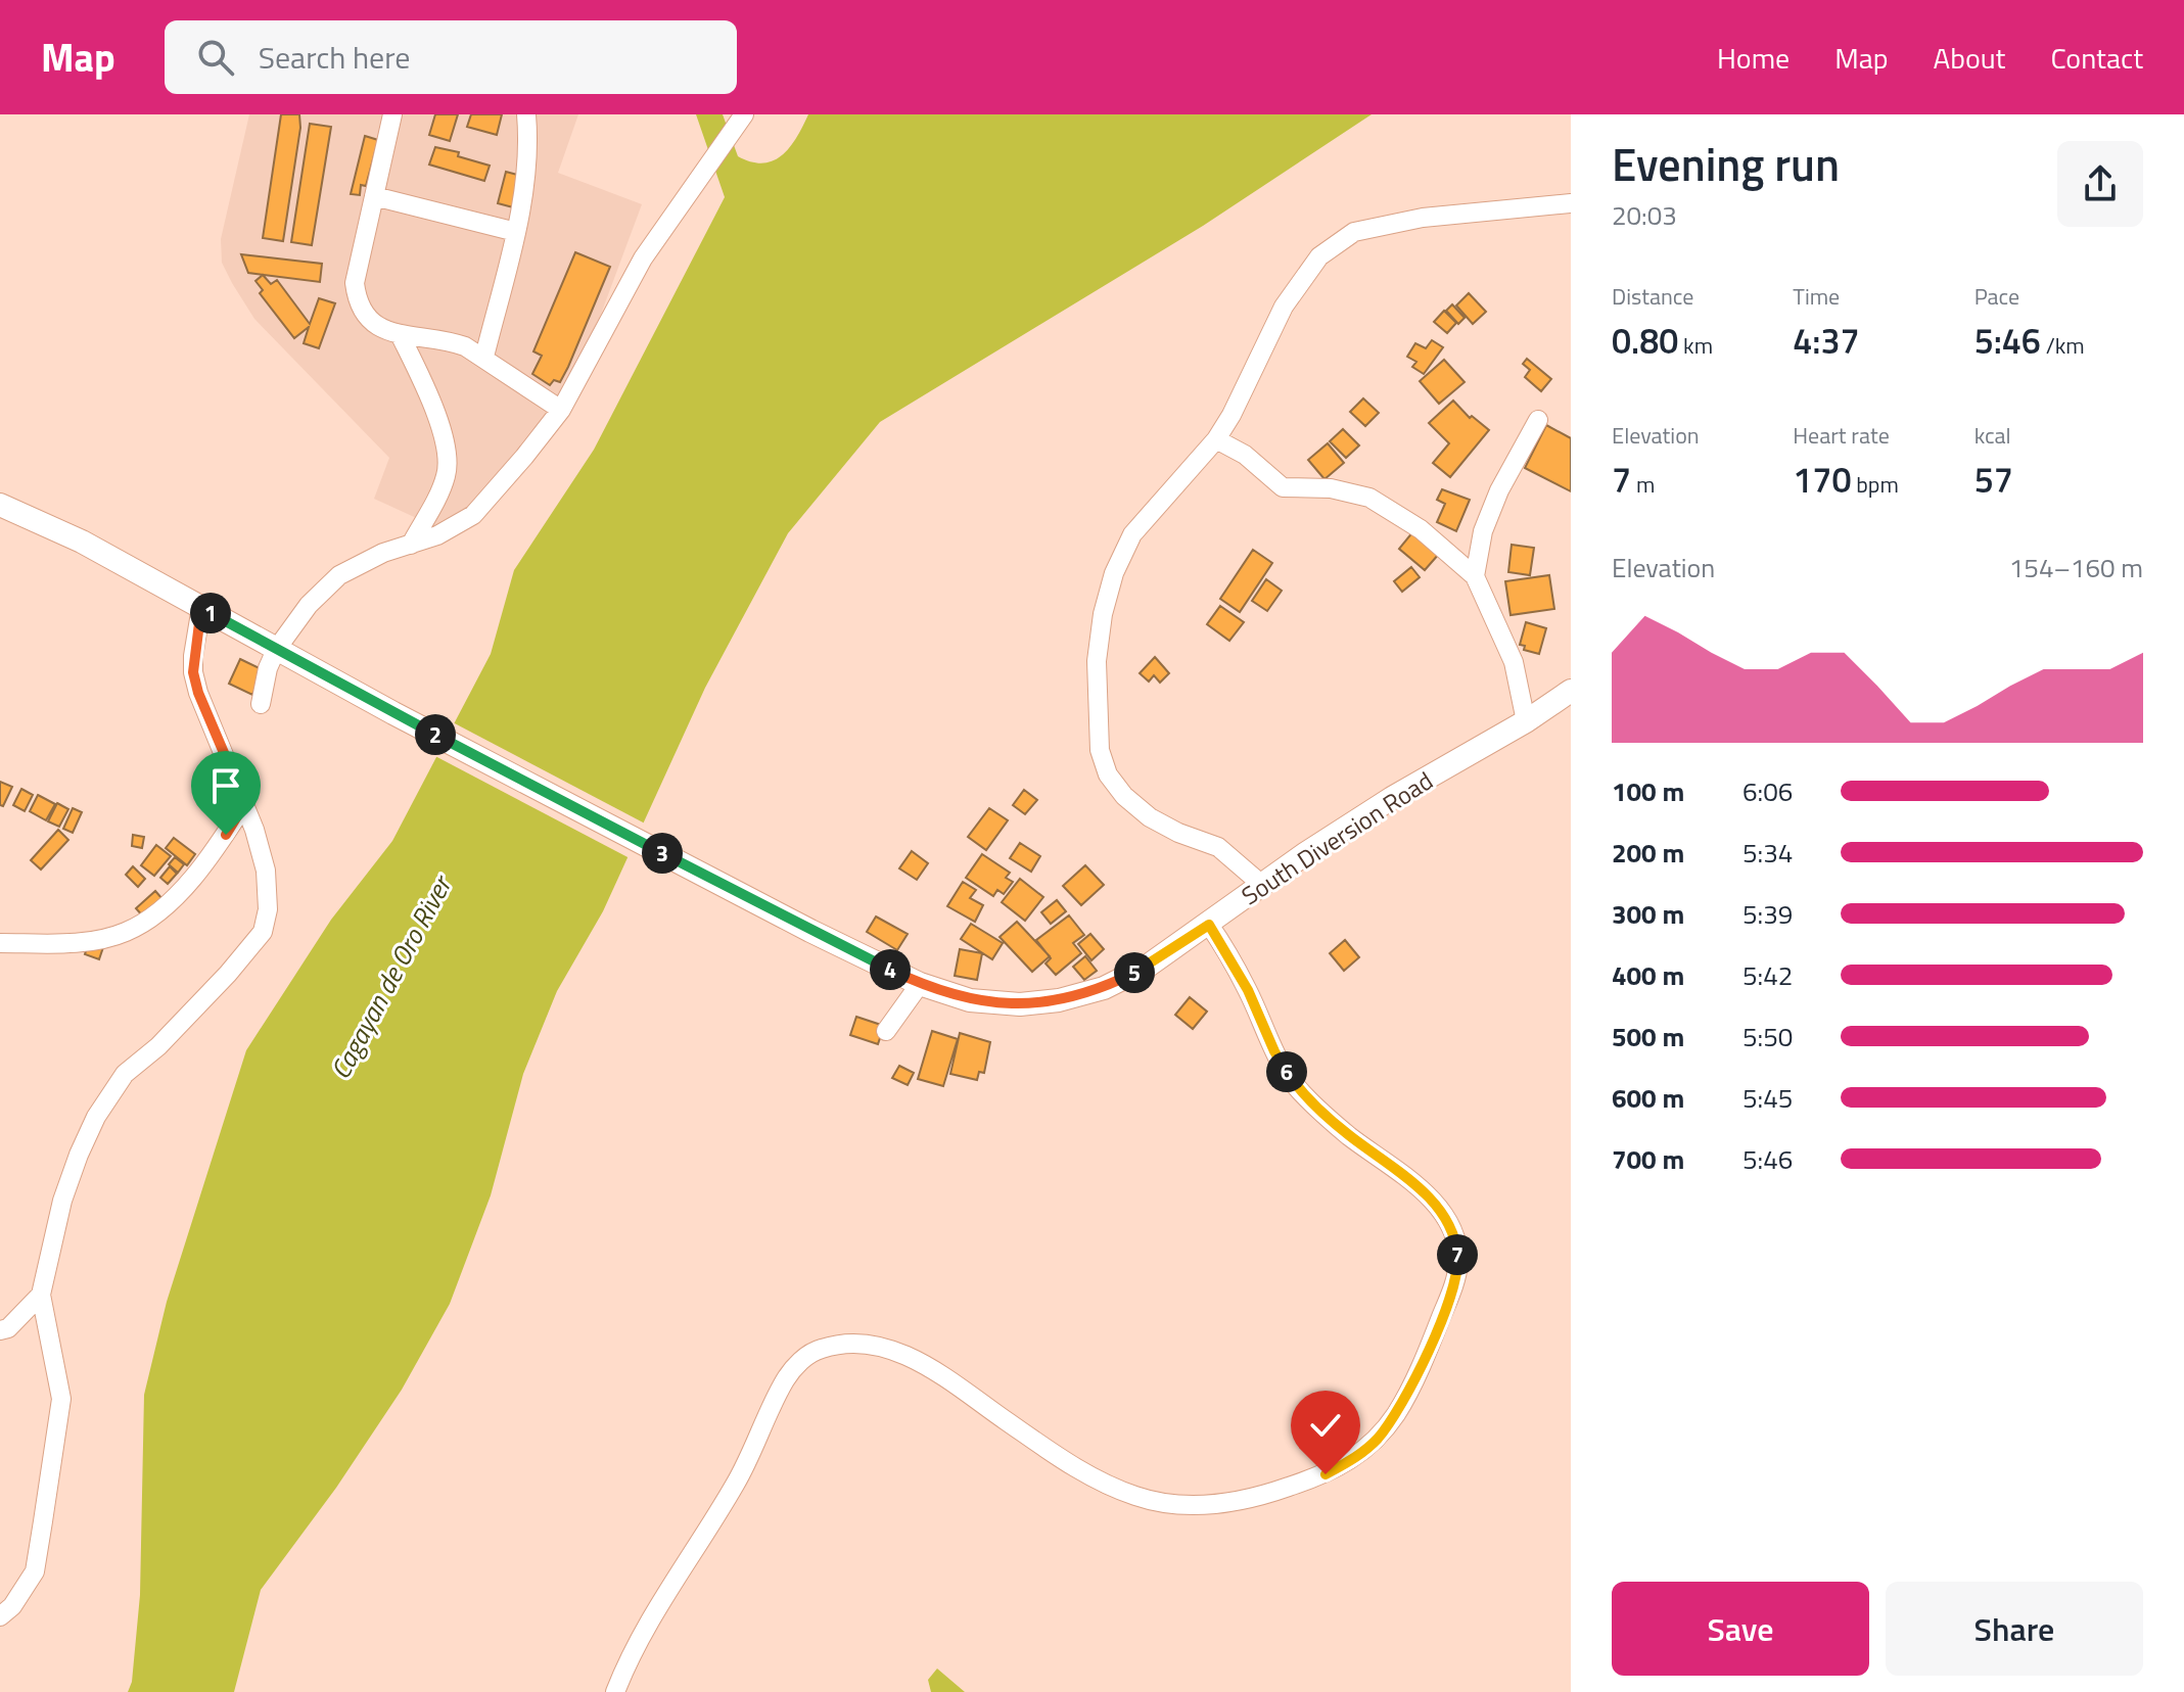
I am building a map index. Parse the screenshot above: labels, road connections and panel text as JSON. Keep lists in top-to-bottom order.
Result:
{
  "streets": {
    "main road": ["South Diversion Road"]
  },
  "water": ["Cagayan de Oro River"],
  "page": {
    "header": "Map",
    "search": "Search here",
    "nav": [
      "Home",
      "Map",
      "About",
      "Contact"
    ],
    "heading": ["Evening run", "20:03"],
    "stats": [
      ["Distance", "0.80 km"],
      ["Time", "4:37"],
      ["Pace", "5:46 /km"],
      ["Elevation", "7 m"],
      ["Heart rate", "170 bpm"],
      ["kcal", "57"]
    ],
    "chart": ["Elevation", "154–160 m"],
    "pins": [
      "1",
      "2",
      "3",
      "4",
      "5",
      "6",
      "7"
    ],
    "list": [
      {
        "name": "100 m",
        "note": "6:06"
      },
      {
        "name": "200 m",
        "note": "5:34"
      },
      {
        "name": "300 m",
        "note": "5:39"
      },
      {
        "name": "400 m",
        "note": "5:42"
      },
      {
        "name": "500 m",
        "note": "5:50"
      },
      {
        "name": "600 m",
        "note": "5:45"
      },
      {
        "name": "700 m",
        "note": "5:46"
      }
    ],
    "buttons": ["Save", "Share"]
  }
}
